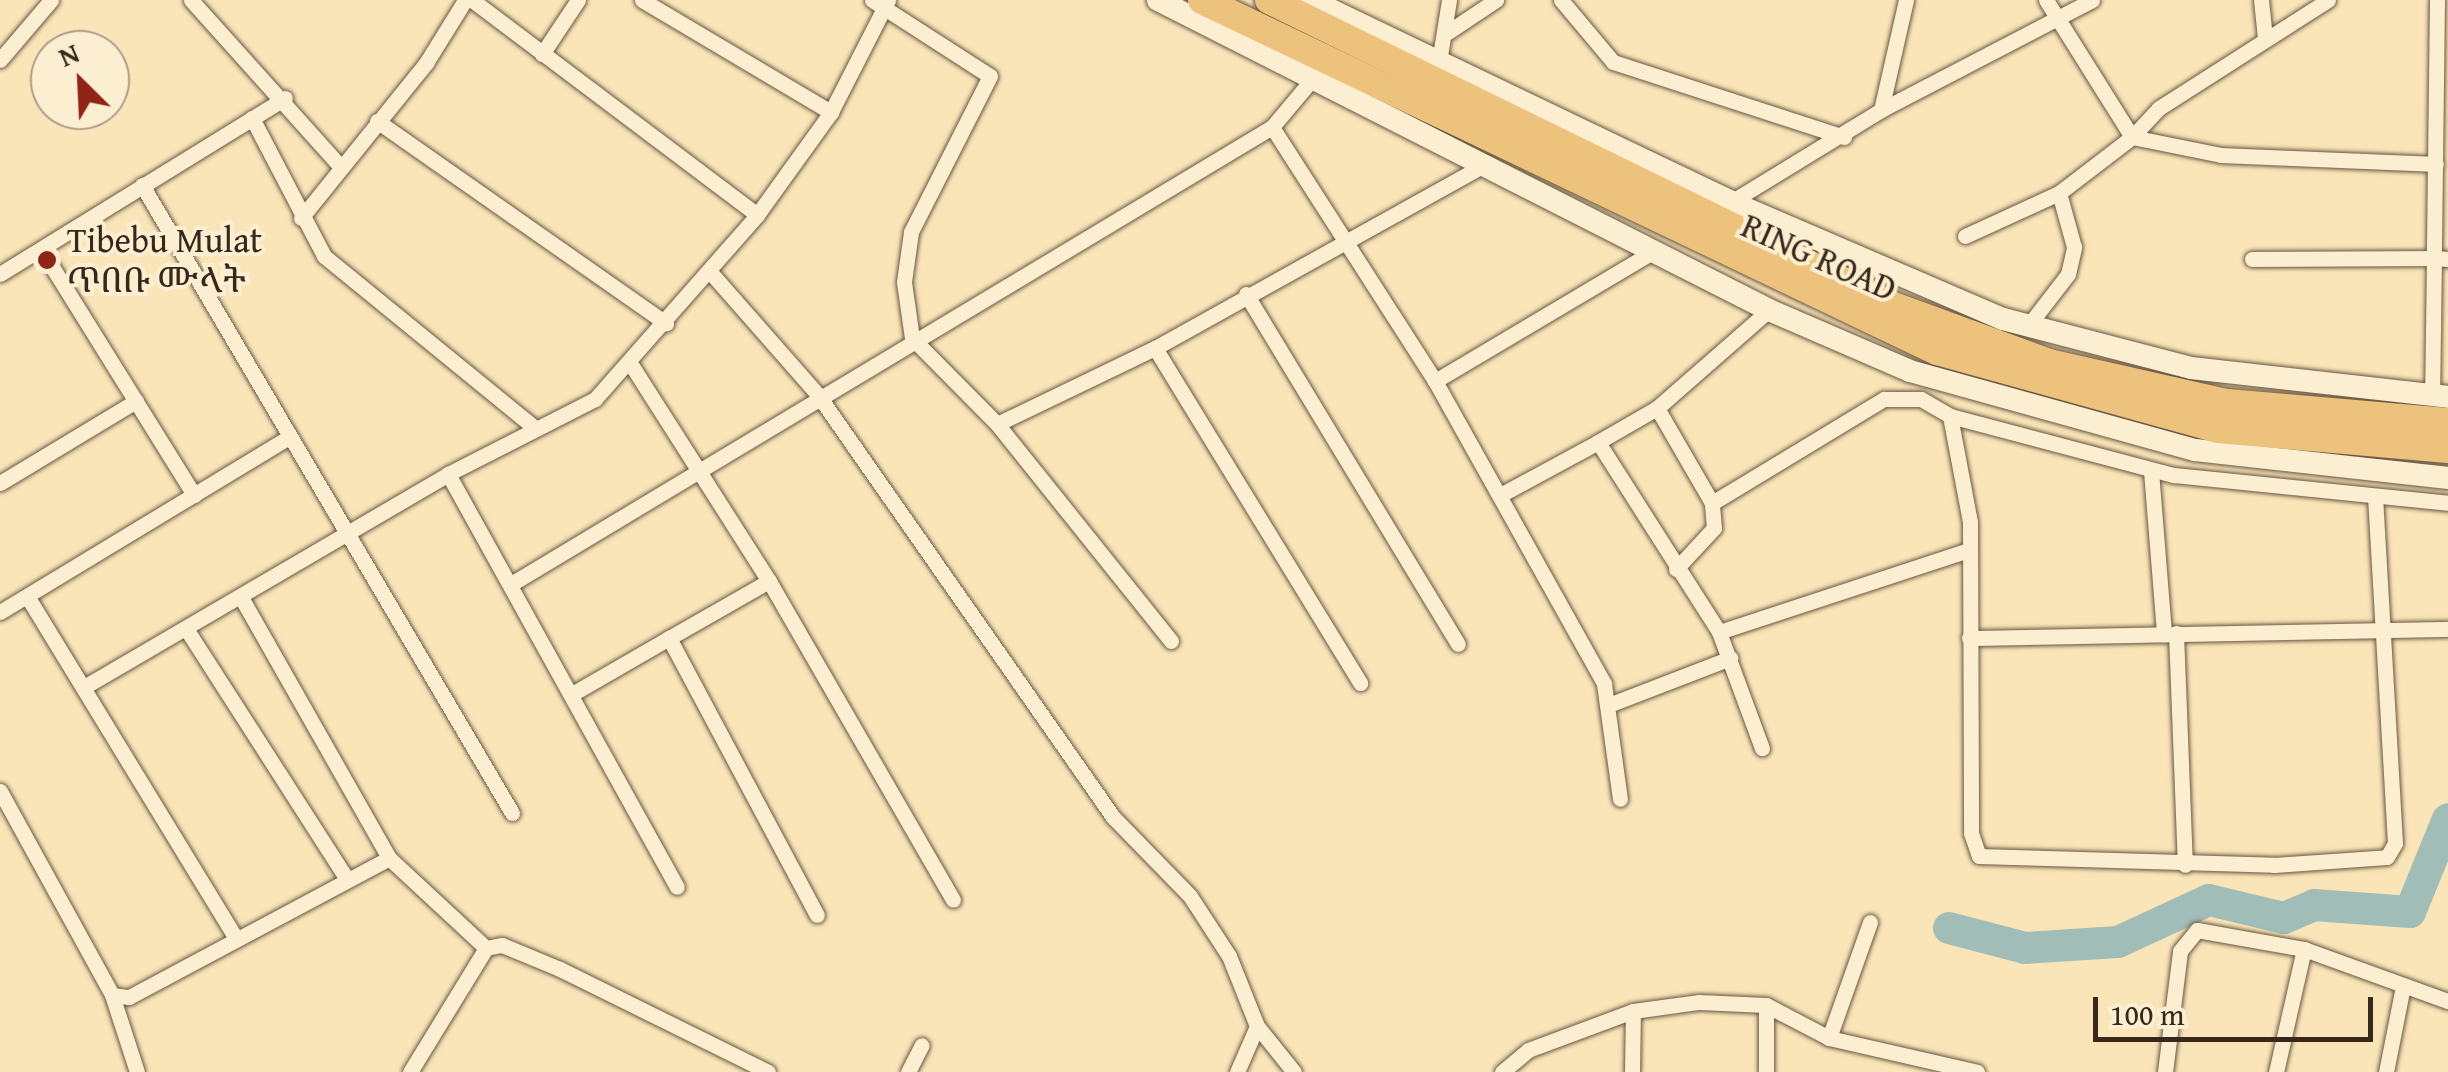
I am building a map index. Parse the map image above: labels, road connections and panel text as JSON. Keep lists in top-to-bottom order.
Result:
{
  "streets": {
    "highway": ["RING ROAD"]
  },
  "places": ["Tibebu Mulat ጥበቡ ሙላት"],
  "scale_bar": "100 m",
  "north": "top left"
}
